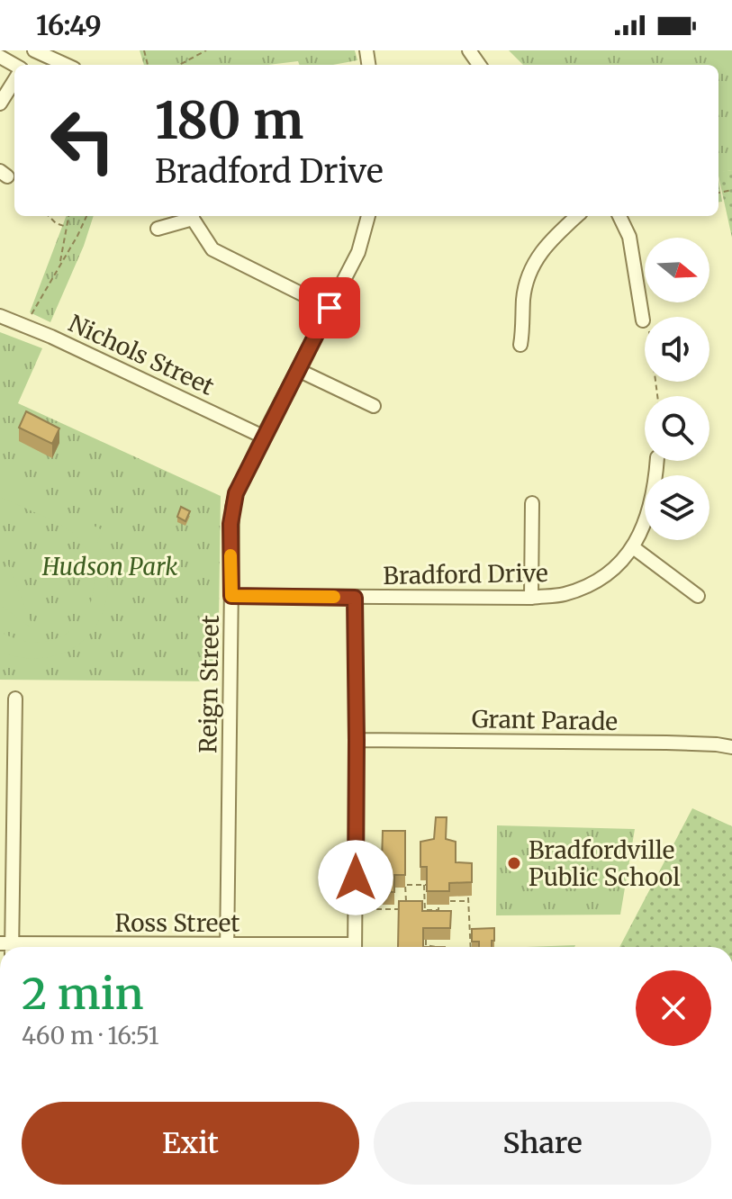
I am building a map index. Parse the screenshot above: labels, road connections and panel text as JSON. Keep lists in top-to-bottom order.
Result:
{
  "streets": {
    "street": [
      "Nichols Street",
      "Bradford Drive",
      "Reign Street",
      "Grant Parade"
    ]
  },
  "crossings": [
    ["Nichols Street", "Reign Street"],
    ["Bradford Drive", "Reign Street"]
  ],
  "parks": ["Hudson Park"],
  "places": ["Bradfordville Public School"],
  "north": "right",
  "page": {
    "status": "16:49",
    "turn": ["180 m", "Bradford Drive"],
    "heading": ["2 min", "460 m · 16:51"],
    "buttons": ["Exit", "Share"]
  }
}
